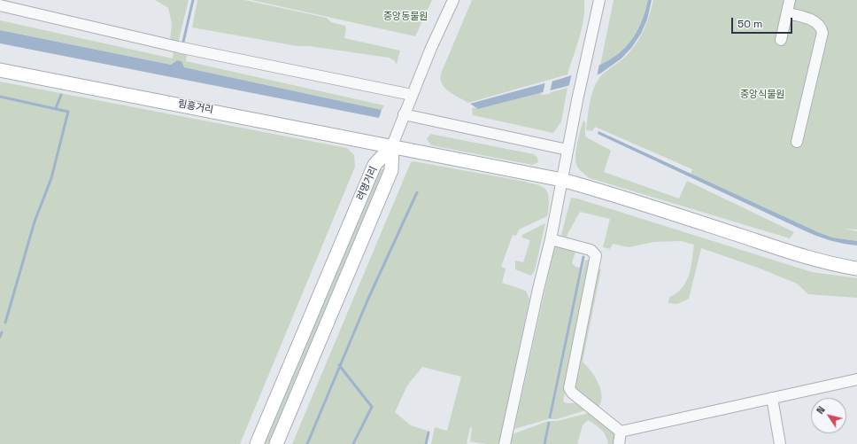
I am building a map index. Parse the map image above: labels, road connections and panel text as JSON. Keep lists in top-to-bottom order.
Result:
{
  "streets": {
    "main road": ["림흥거리", "려명거리"]
  },
  "crossings": [
    ["림흥거리", "려명거리"]
  ],
  "parks": ["중앙동물원", "중앙식물원"],
  "scale_bar": "50 m",
  "north": "top left"
}
